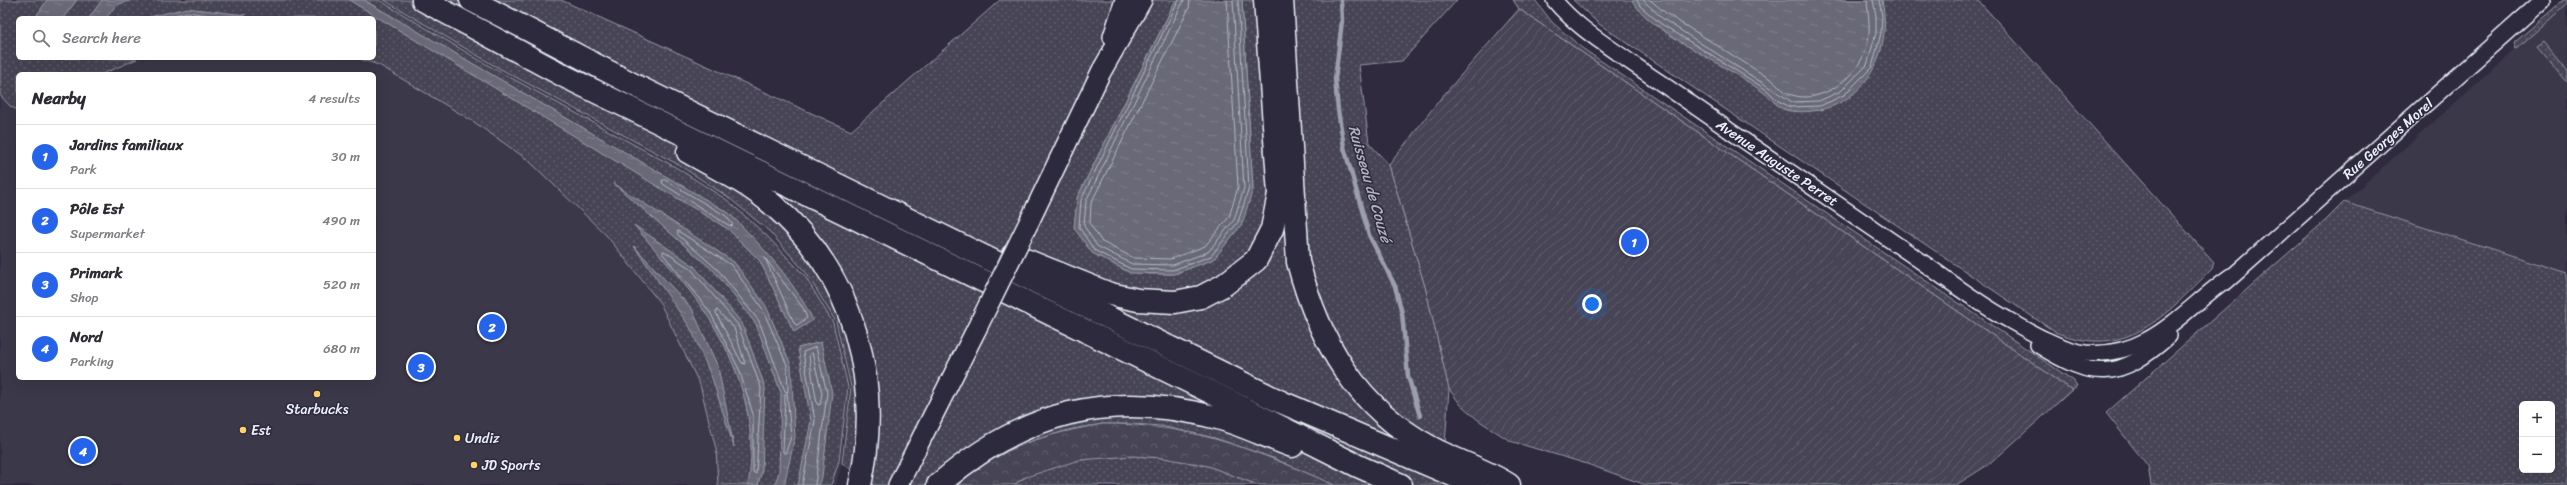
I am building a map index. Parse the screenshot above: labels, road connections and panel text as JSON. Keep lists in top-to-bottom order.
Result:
{
  "streets": {
    "street": ["Rue Georges Morel", "Avenue Auguste Perret"]
  },
  "crossings": [
    ["Rue Georges Morel", "Avenue Auguste Perret"]
  ],
  "water": ["Ruisseau de Couzé"],
  "places": [
    "Starbucks",
    "Est",
    "Undiz",
    "JD Sports"
  ],
  "page": {
    "search": "Search here",
    "heading": ["Nearby", "4 results"],
    "list": [
      {
        "mark": "1",
        "name": "Jardins familiaux",
        "note": "Park",
        "value": "30 m"
      },
      {
        "mark": "2",
        "name": "Pôle Est",
        "note": "Supermarket",
        "value": "490 m"
      },
      {
        "mark": "3",
        "name": "Primark",
        "note": "Shop",
        "value": "520 m"
      },
      {
        "mark": "4",
        "name": "Nord",
        "note": "Parking",
        "value": "680 m"
      }
    ],
    "pins": [
      "1",
      "2",
      "3",
      "4"
    ],
    "map_buttons": ["+", "−"]
  }
}
